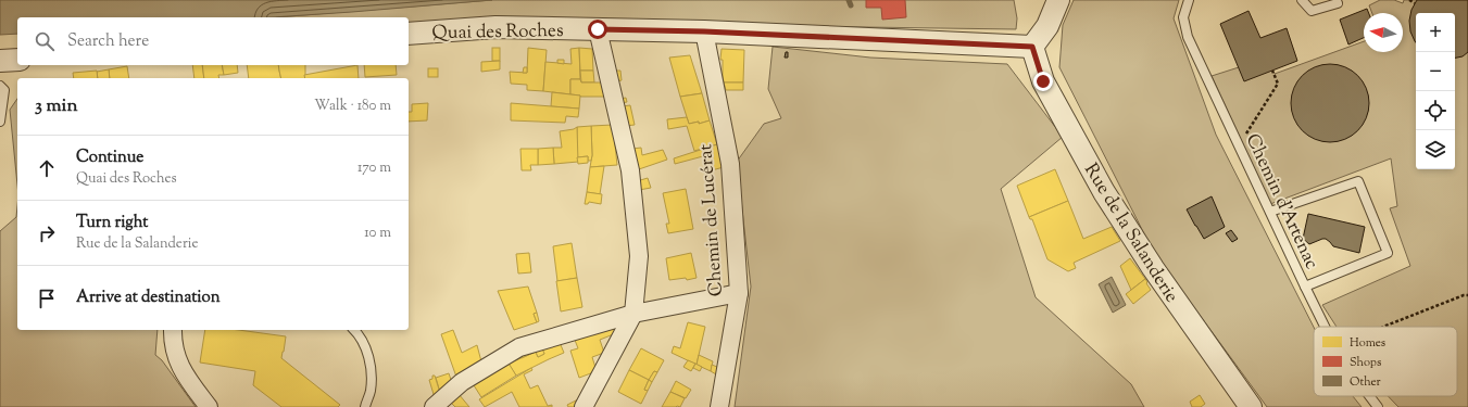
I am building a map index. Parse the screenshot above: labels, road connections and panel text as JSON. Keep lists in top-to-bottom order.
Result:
{
  "streets": {
    "street": ["Quai des Roches", "Chemin de Lucérat", "Rue de la Salanderie"],
    "lane": ["Chemin d'Artenac"]
  },
  "crossings": [
    ["Quai des Roches", "Chemin de Lucérat"],
    ["Quai des Roches", "Rue de la Salanderie"]
  ],
  "legend": ["Homes", "Shops", "Other"],
  "north": "left",
  "page": {
    "map_buttons": ["+", "−"],
    "search": "Search here",
    "heading": ["3 min", "Walk · 180 m"],
    "list": [
      ["Continue", "Quai des Roches", "170 m"],
      ["Turn right", "Rue de la Salanderie", "10 m"],
      "Arrive at destination"
    ]
  }
}
